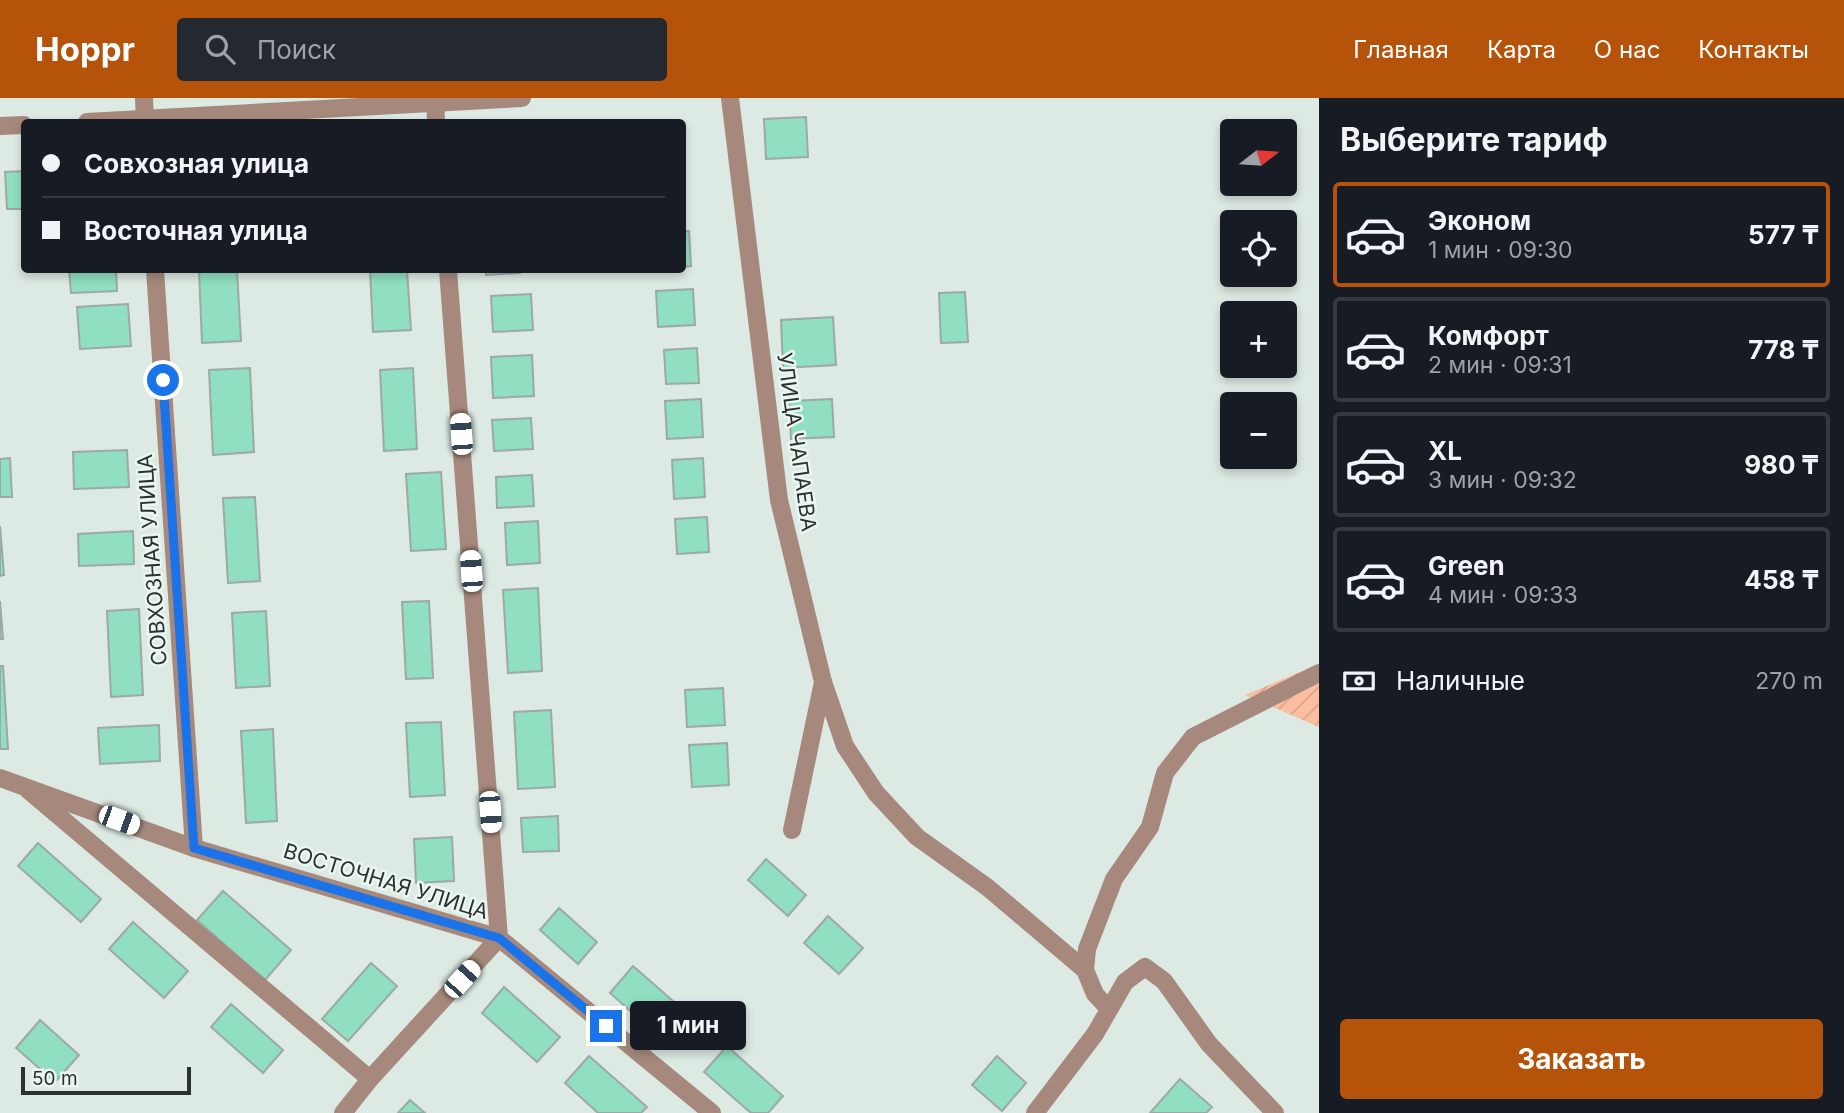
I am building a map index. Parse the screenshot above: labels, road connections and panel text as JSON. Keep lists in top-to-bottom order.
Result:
{
  "streets": {
    "street": ["УЛИЦА ЧАПАЕВА", "СОВХОЗНАЯ УЛИЦА", "ВОСТОЧНАЯ УЛИЦА"]
  },
  "crossings": [
    ["СОВХОЗНАЯ УЛИЦА", "ВОСТОЧНАЯ УЛИЦА"]
  ],
  "scale_bar": "50 m",
  "north": "right",
  "page": {
    "header": "Hoppr",
    "search": "Поиск",
    "nav": [
      "Главная",
      "Карта",
      "О нас",
      "Контакты"
    ],
    "heading": "Выберите тариф",
    "map_buttons": ["+", "−"],
    "banner": ["Совхозная улица", "Восточная улица"],
    "list": [
      {
        "name": "Эконом",
        "note": "1 мин · 09:30",
        "value": "577 ₸"
      },
      {
        "name": "Комфорт",
        "note": "2 мин · 09:31",
        "value": "778 ₸"
      },
      {
        "name": "XL",
        "note": "3 мин · 09:32",
        "value": "980 ₸"
      },
      {
        "name": "Green",
        "note": "4 мин · 09:33",
        "value": "458 ₸"
      }
    ],
    "pay": ["Наличные", "270 m"],
    "bubble": "1 мин",
    "buttons": "Заказать",
    "scale": "50 m"
  }
}
